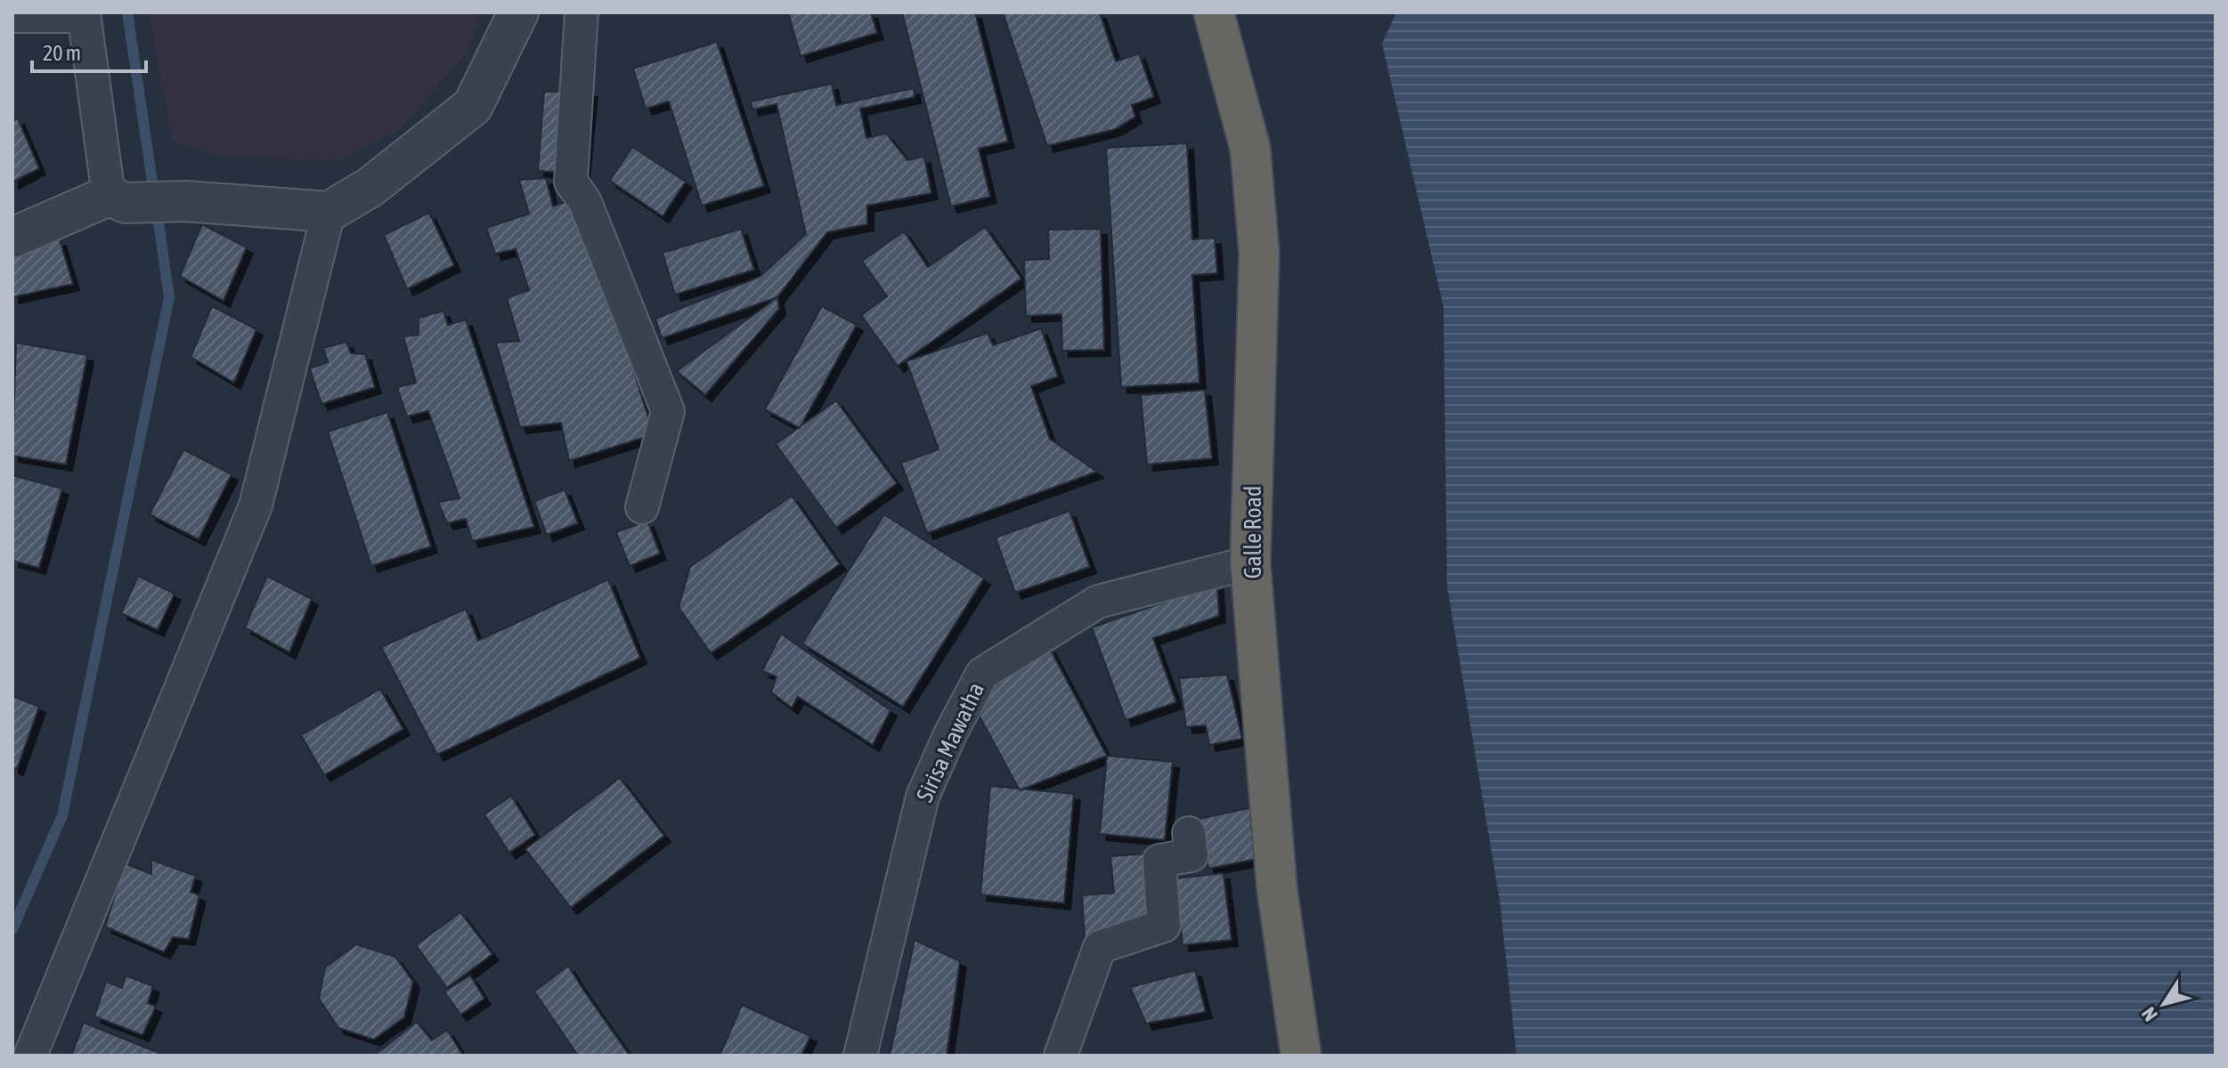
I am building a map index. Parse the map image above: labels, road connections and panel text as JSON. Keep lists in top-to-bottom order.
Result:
{
  "streets": {
    "highway": ["Galle Road"],
    "street": ["Sirisa Mawatha"]
  },
  "crossings": [
    ["Galle Road", "Sirisa Mawatha"]
  ],
  "scale_bar": "20 m",
  "north": "bottom left"
}
